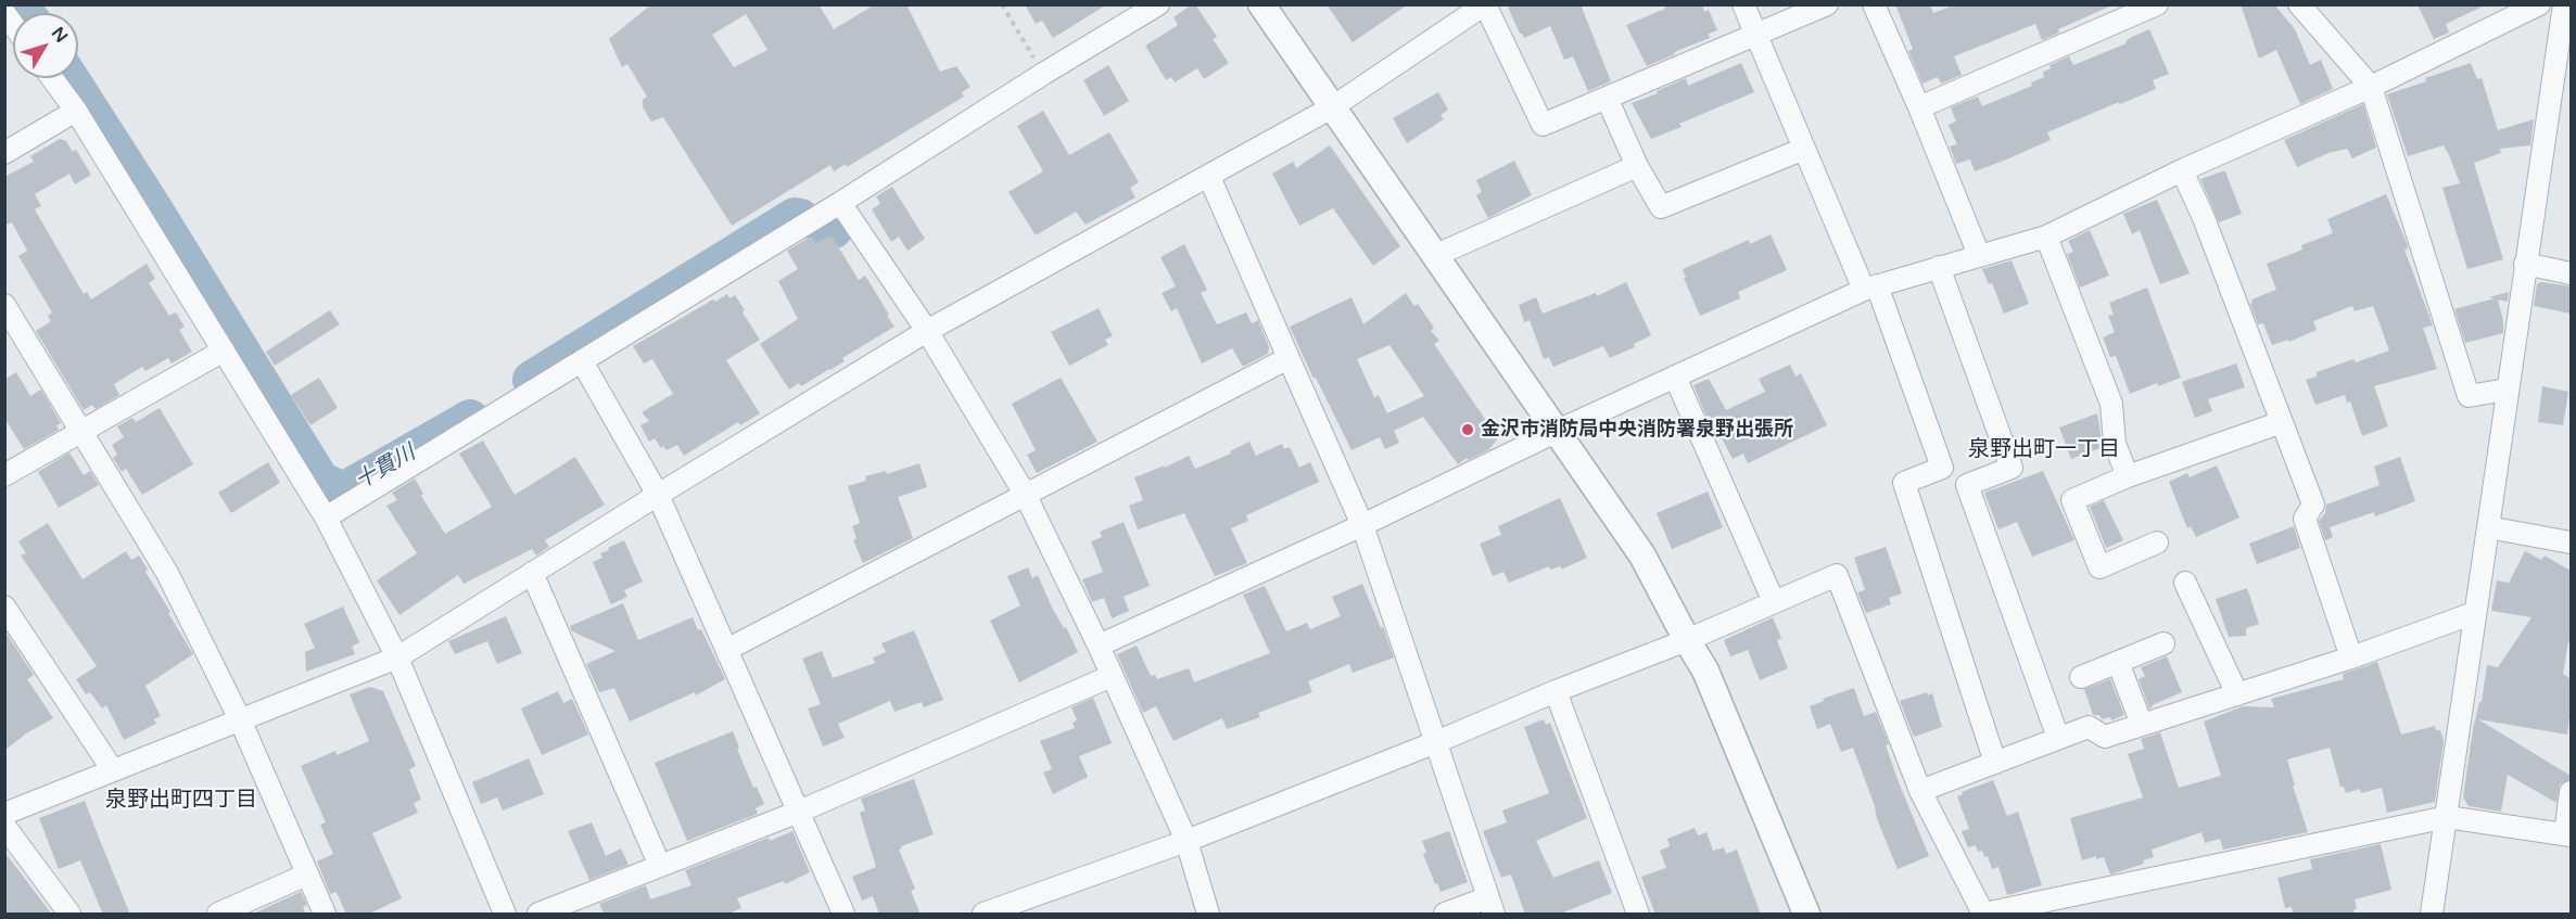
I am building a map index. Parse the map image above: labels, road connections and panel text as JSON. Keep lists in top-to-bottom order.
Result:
{
  "districts": ["泉野出町一丁目", "泉野出町四丁目"],
  "water": ["十貫川"],
  "places": ["金沢市消防局中央消防署泉野出張所"],
  "north": "top right"
}
